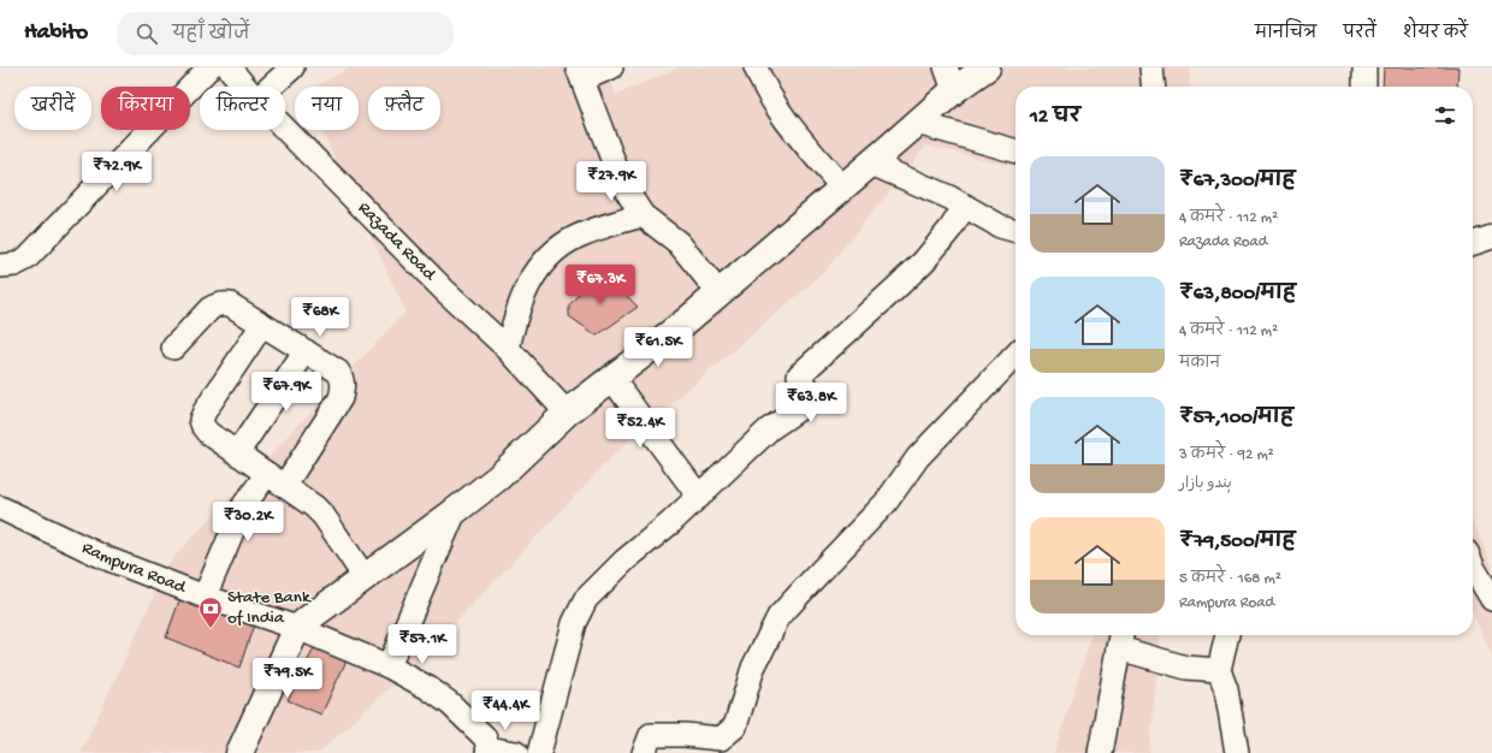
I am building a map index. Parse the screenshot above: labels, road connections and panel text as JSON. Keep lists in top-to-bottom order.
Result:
{
  "streets": {
    "street": ["Razada Road", "Rampura Road"]
  },
  "places": {
    "bank": ["State Bank of India"]
  },
  "page": {
    "header": "Habito",
    "search": "यहाँ खोजें",
    "nav": ["मानचित्र", "परतें", "शेयर करें"],
    "chip": [
      "खरीदें",
      "किराया",
      "फ़िल्टर",
      "नया",
      "फ़्लैट"
    ],
    "heading": "12 घर",
    "list": [
      {
        "name": "₹67,300/माह",
        "note": "4 कमरे · 112 m² · Razada Road"
      },
      {
        "name": "₹63,800/माह",
        "note": "4 कमरे · 112 m² · मकान"
      },
      {
        "name": "₹57,100/माह",
        "note": "3 कमरे · 92 m² · ہندو بازار"
      },
      {
        "name": "₹79,500/माह",
        "note": "5 कमरे · 168 m² · Rampura Road"
      }
    ],
    "price": [
      "₹72.9K",
      "₹27.9K",
      "₹67.3K",
      "₹68K",
      "₹61.5K",
      "₹67.9K",
      "₹63.8K",
      "₹52.4K",
      "₹30.2K",
      "₹57.1K",
      "₹79.5K",
      "₹44.4K"
    ]
  }
}
